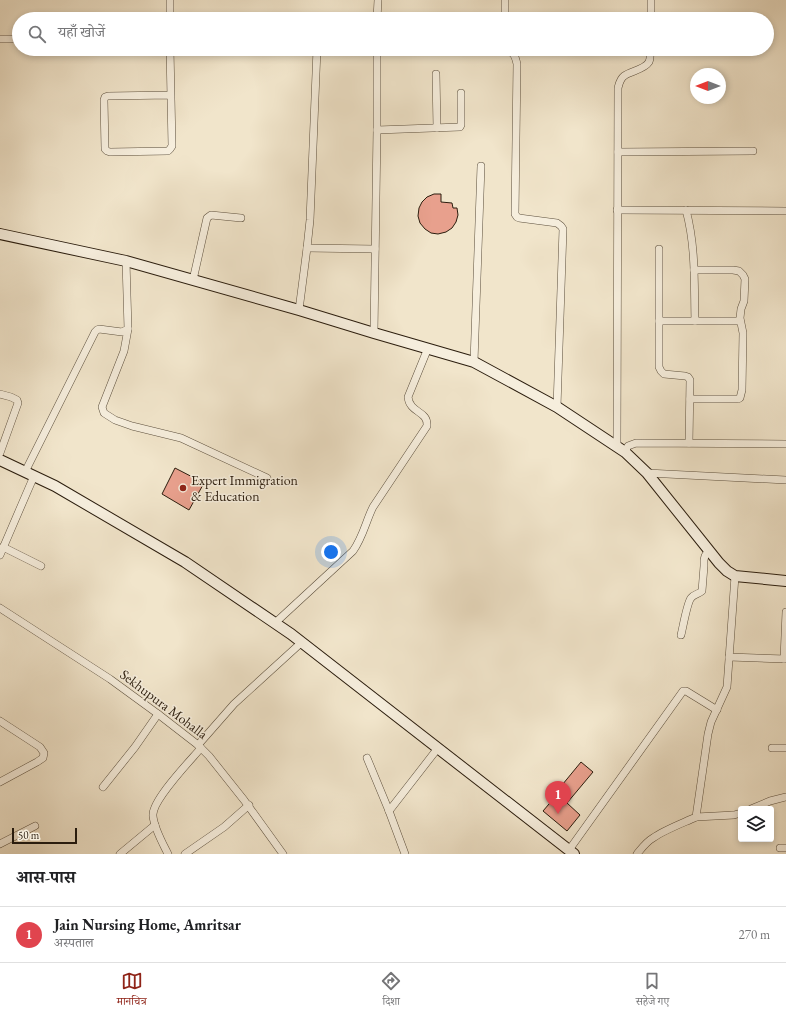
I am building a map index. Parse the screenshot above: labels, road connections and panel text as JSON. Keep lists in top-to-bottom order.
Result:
{
  "streets": {
    "street": ["Sekhupura Mohalla"]
  },
  "places": ["Expert Immigration & Education"],
  "scale_bar": "50 m",
  "north": "left",
  "page": {
    "search": "यहाँ खोजें",
    "pins": "1",
    "scale": "50 m",
    "heading": "आस-पास",
    "list": [
      {
        "mark": "1",
        "name": "Jain Nursing Home, Amritsar",
        "note": "अस्पताल",
        "value": "270 m"
      }
    ],
    "nav": ["मानचित्र", "दिशा", "सहेजे गए"]
  }
}
